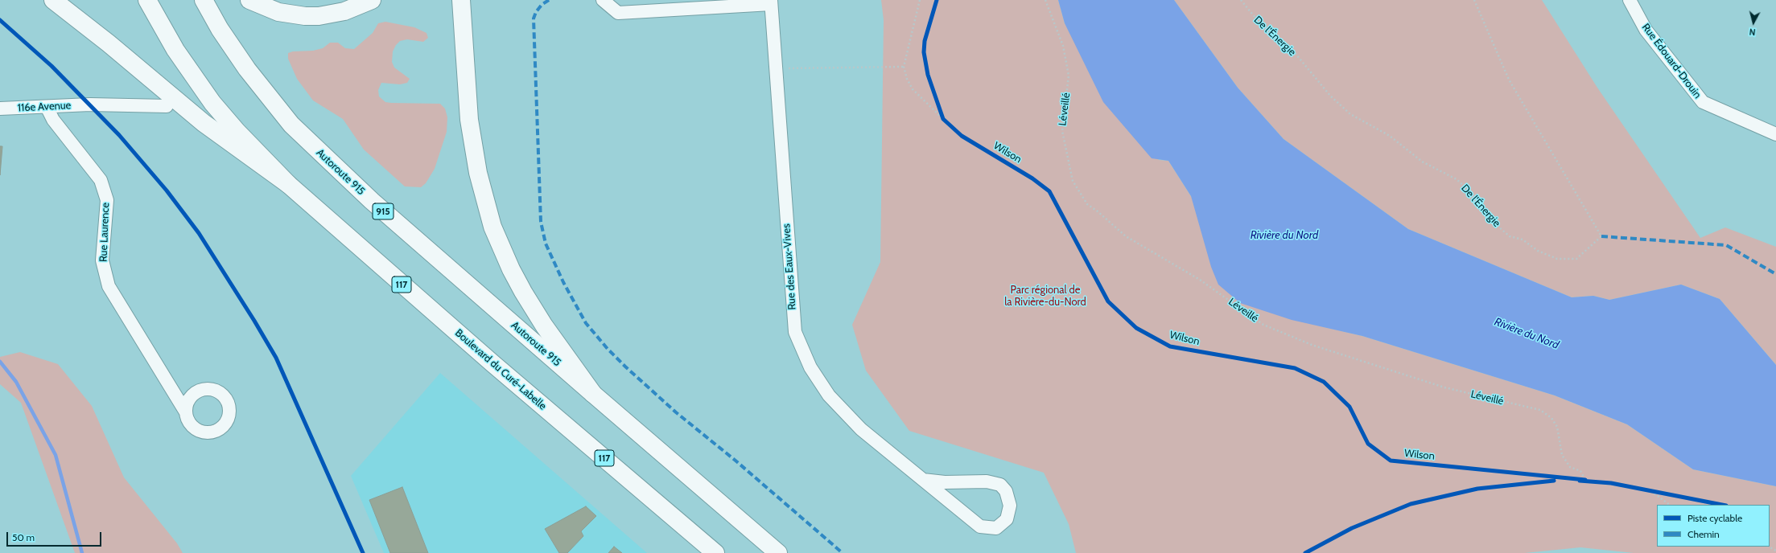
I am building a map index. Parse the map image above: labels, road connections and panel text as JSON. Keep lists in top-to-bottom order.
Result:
{
  "streets": {
    "main road": [
      "Autoroute 915",
      "915",
      "117",
      "Boulevard du Curé-Labelle"
    ],
    "street": [
      "Rue Édouard-Drouin",
      "116e Avenue",
      "Rue Laurence",
      "Rue des Eaux-Vives"
    ],
    "path": ["De l'Énergie", "Léveillé"],
    "cycle path": ["Wilson"]
  },
  "crossings": [
    ["116e Avenue", "Rue Laurence"]
  ],
  "water": ["Rivière du Nord"],
  "parks": ["Parc régional de la Rivière-du-Nord"],
  "legend": ["Piste cyclable", "Chemin"],
  "scale_bar": "50 m",
  "north": "bottom"
}
